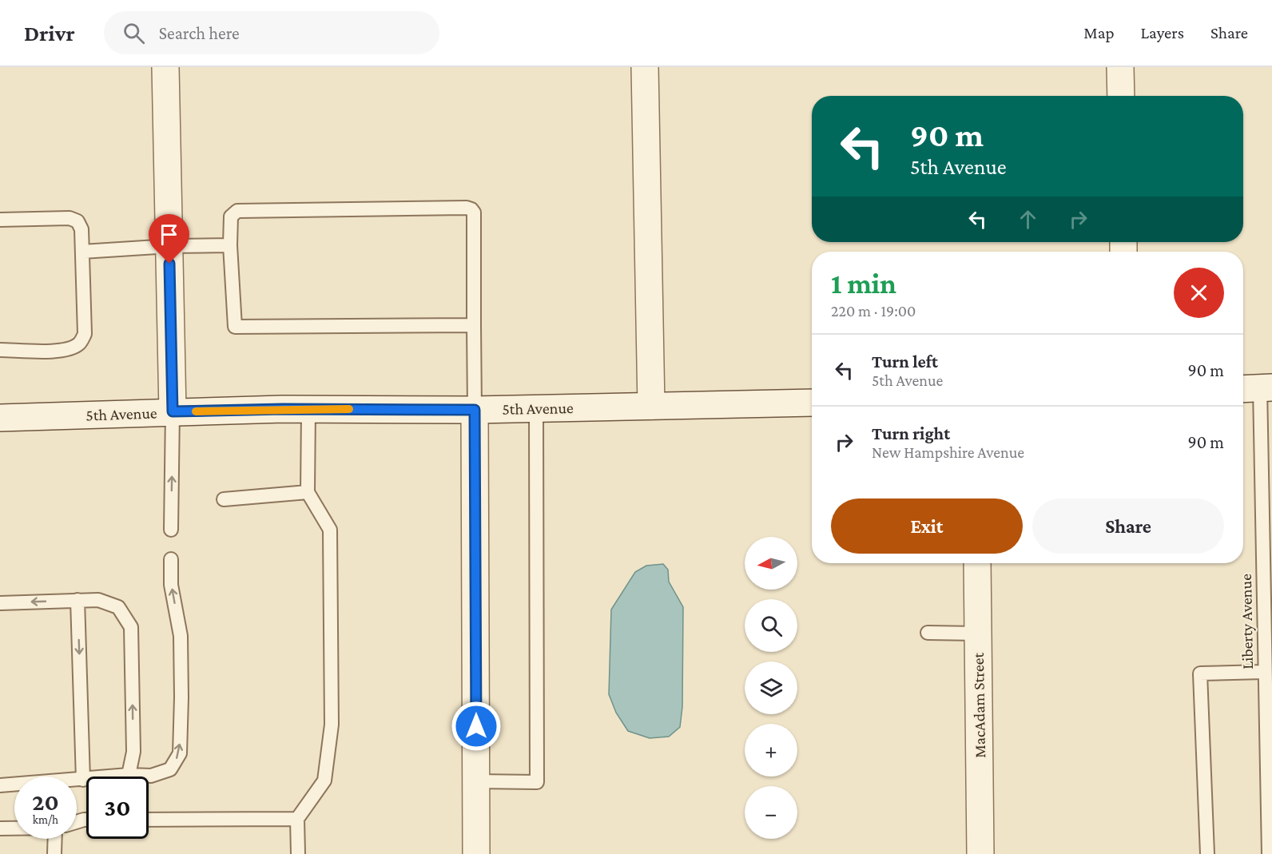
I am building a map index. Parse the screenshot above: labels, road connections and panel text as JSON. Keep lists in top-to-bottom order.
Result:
{
  "streets": {
    "street": ["5th Avenue", "MacAdam Street"],
    "lane": ["Liberty Avenue"]
  },
  "north": "left",
  "page": {
    "header": "Drivr",
    "search": "Search here",
    "nav": ["Map", "Layers", "Share"],
    "turn": ["90 m", "5th Avenue"],
    "heading": ["1 min", "220 m · 19:00"],
    "list": [
      {
        "name": "Turn left",
        "note": "5th Avenue",
        "value": "90 m"
      },
      {
        "name": "Turn right",
        "note": "New Hampshire Avenue",
        "value": "90 m"
      }
    ],
    "buttons": ["Exit", "Share"],
    "map_buttons": ["+", "−"],
    "speed": "20 km/h",
    "limit": "30"
  }
}
